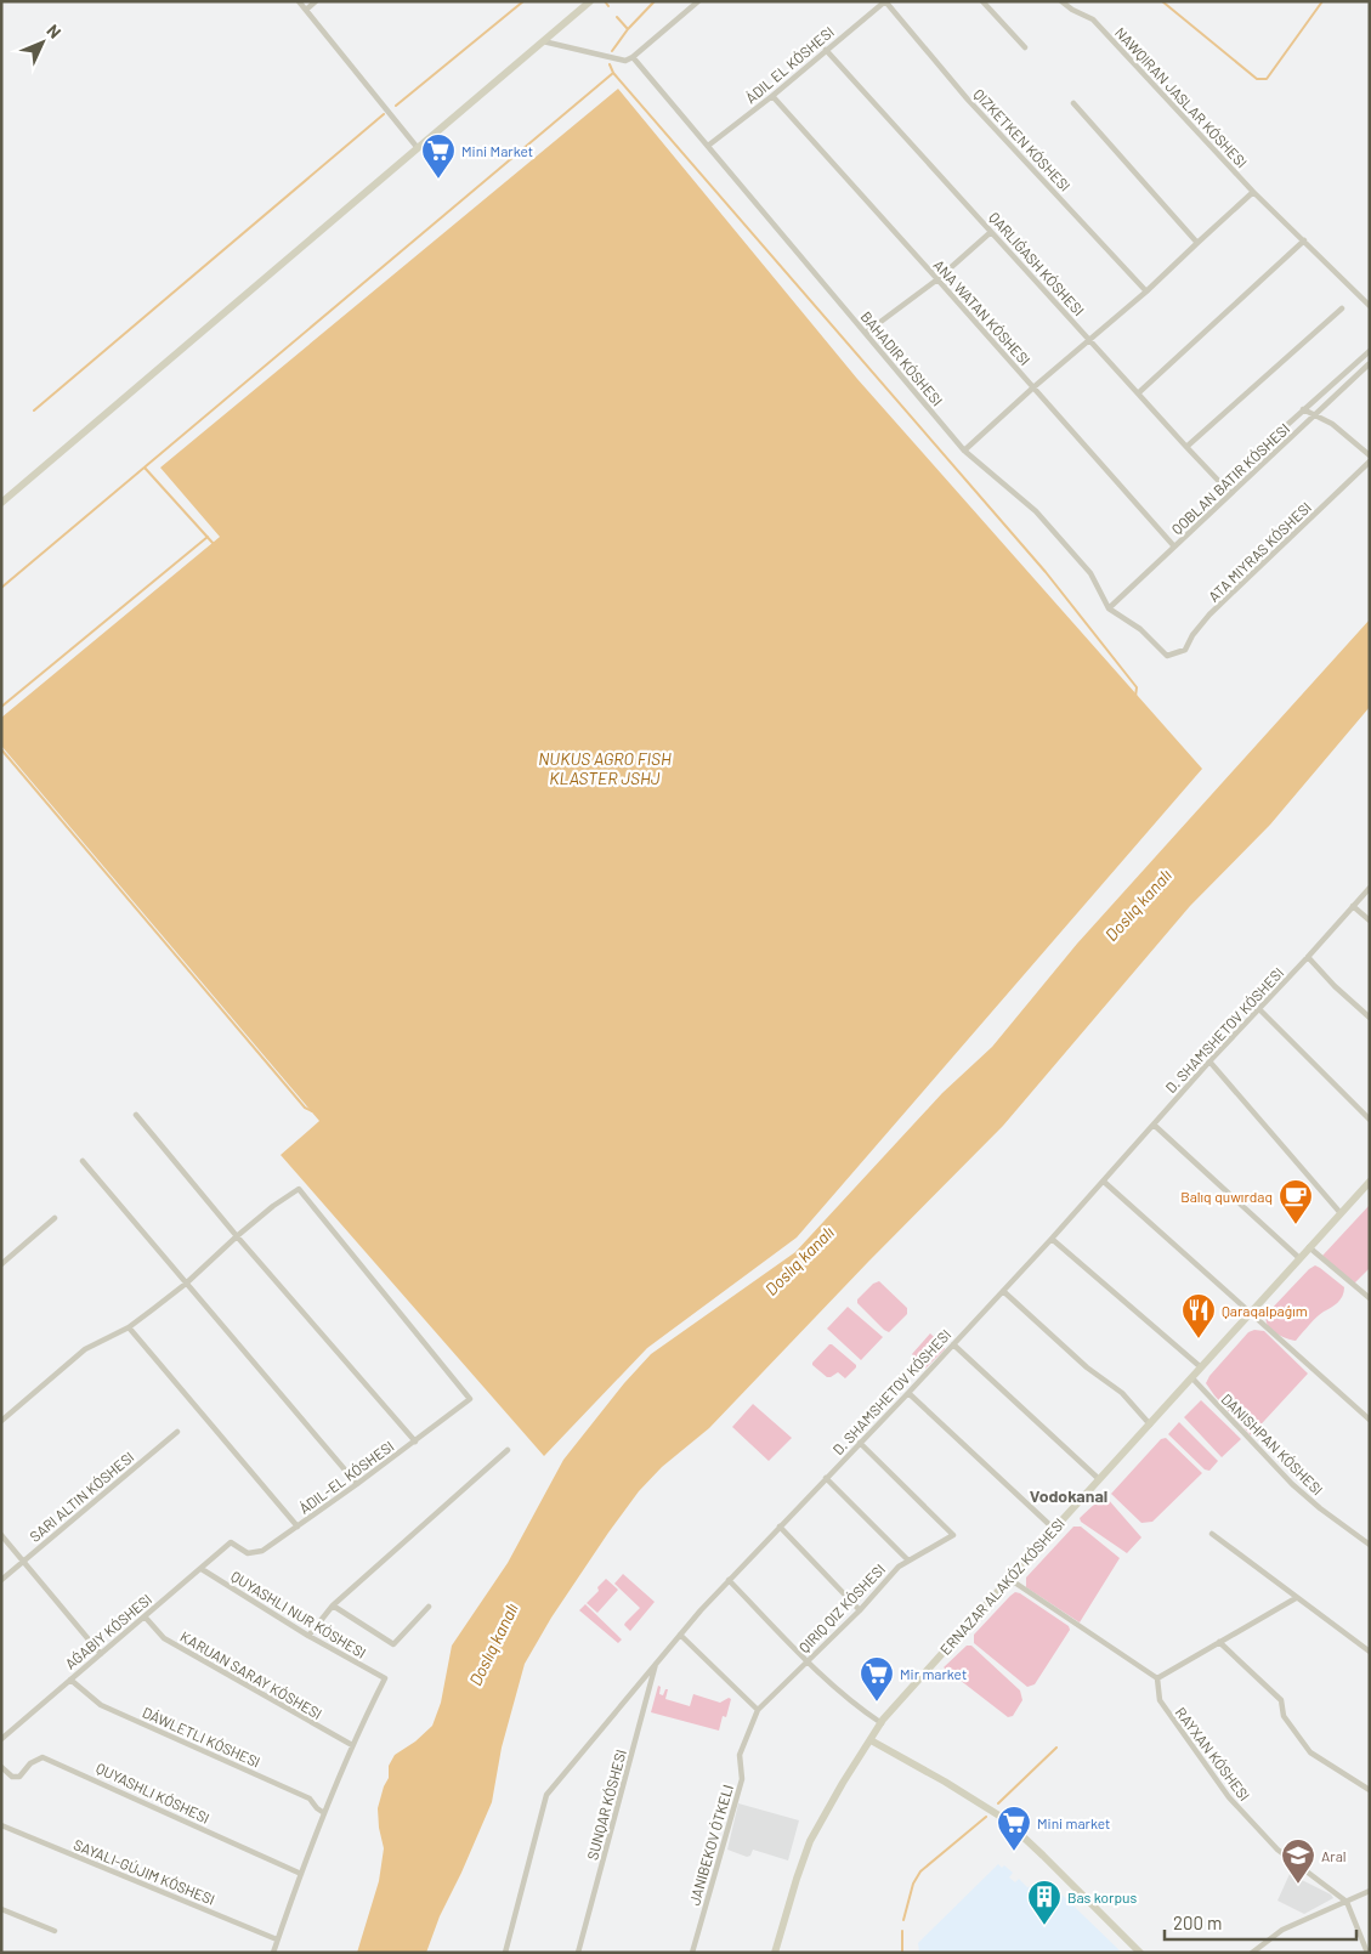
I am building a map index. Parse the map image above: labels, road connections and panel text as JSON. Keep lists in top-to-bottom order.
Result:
{
  "streets": {
    "main road": ["ERNAZAR ALAKÓZ KÓSHESI"],
    "street": [
      "ÁDIL EL KÓSHESI",
      "ANA WATAN KÓSHESI",
      "ATA MIYRAS KÓSHESI",
      "D. SHAMSHETOV KÓSHESI",
      "ÁDIL-EL KÓSHESI",
      "AǴABIY KÓSHESI",
      "KARUAN SARAY KÓSHESI",
      "DÁWLETLI KÓSHESI",
      "RAYXAN KÓSHESI",
      "SUNQAR KÓSHESI",
      "JANIBEKOV ÓTKELI"
    ]
  },
  "crossings": [
    ["ÁDIL EL KÓSHESI", "ANA WATAN KÓSHESI"],
    ["D. SHAMSHETOV KÓSHESI", "SUNQAR KÓSHESI"],
    ["ÁDIL-EL KÓSHESI", "AǴABIY KÓSHESI"],
    ["AǴABIY KÓSHESI", "KARUAN SARAY KÓSHESI"],
    ["AǴABIY KÓSHESI", "DÁWLETLI KÓSHESI"]
  ],
  "districts": ["Vodokanal"],
  "water": ["NUKUS AGRO FISH KLASTER JSHJ", "Doslıq kanalı"],
  "places": {
    "supermarket": ["Mini Market", "Mir market", "Mini market"],
    "cafe": ["Balıq quwırdaq"],
    "restaurant": ["Qaraqalpaǵım"],
    "school or university": ["Aral"],
    "building": ["Bas korpus"]
  },
  "scale_bar": "200 m",
  "north": "top right"
}
